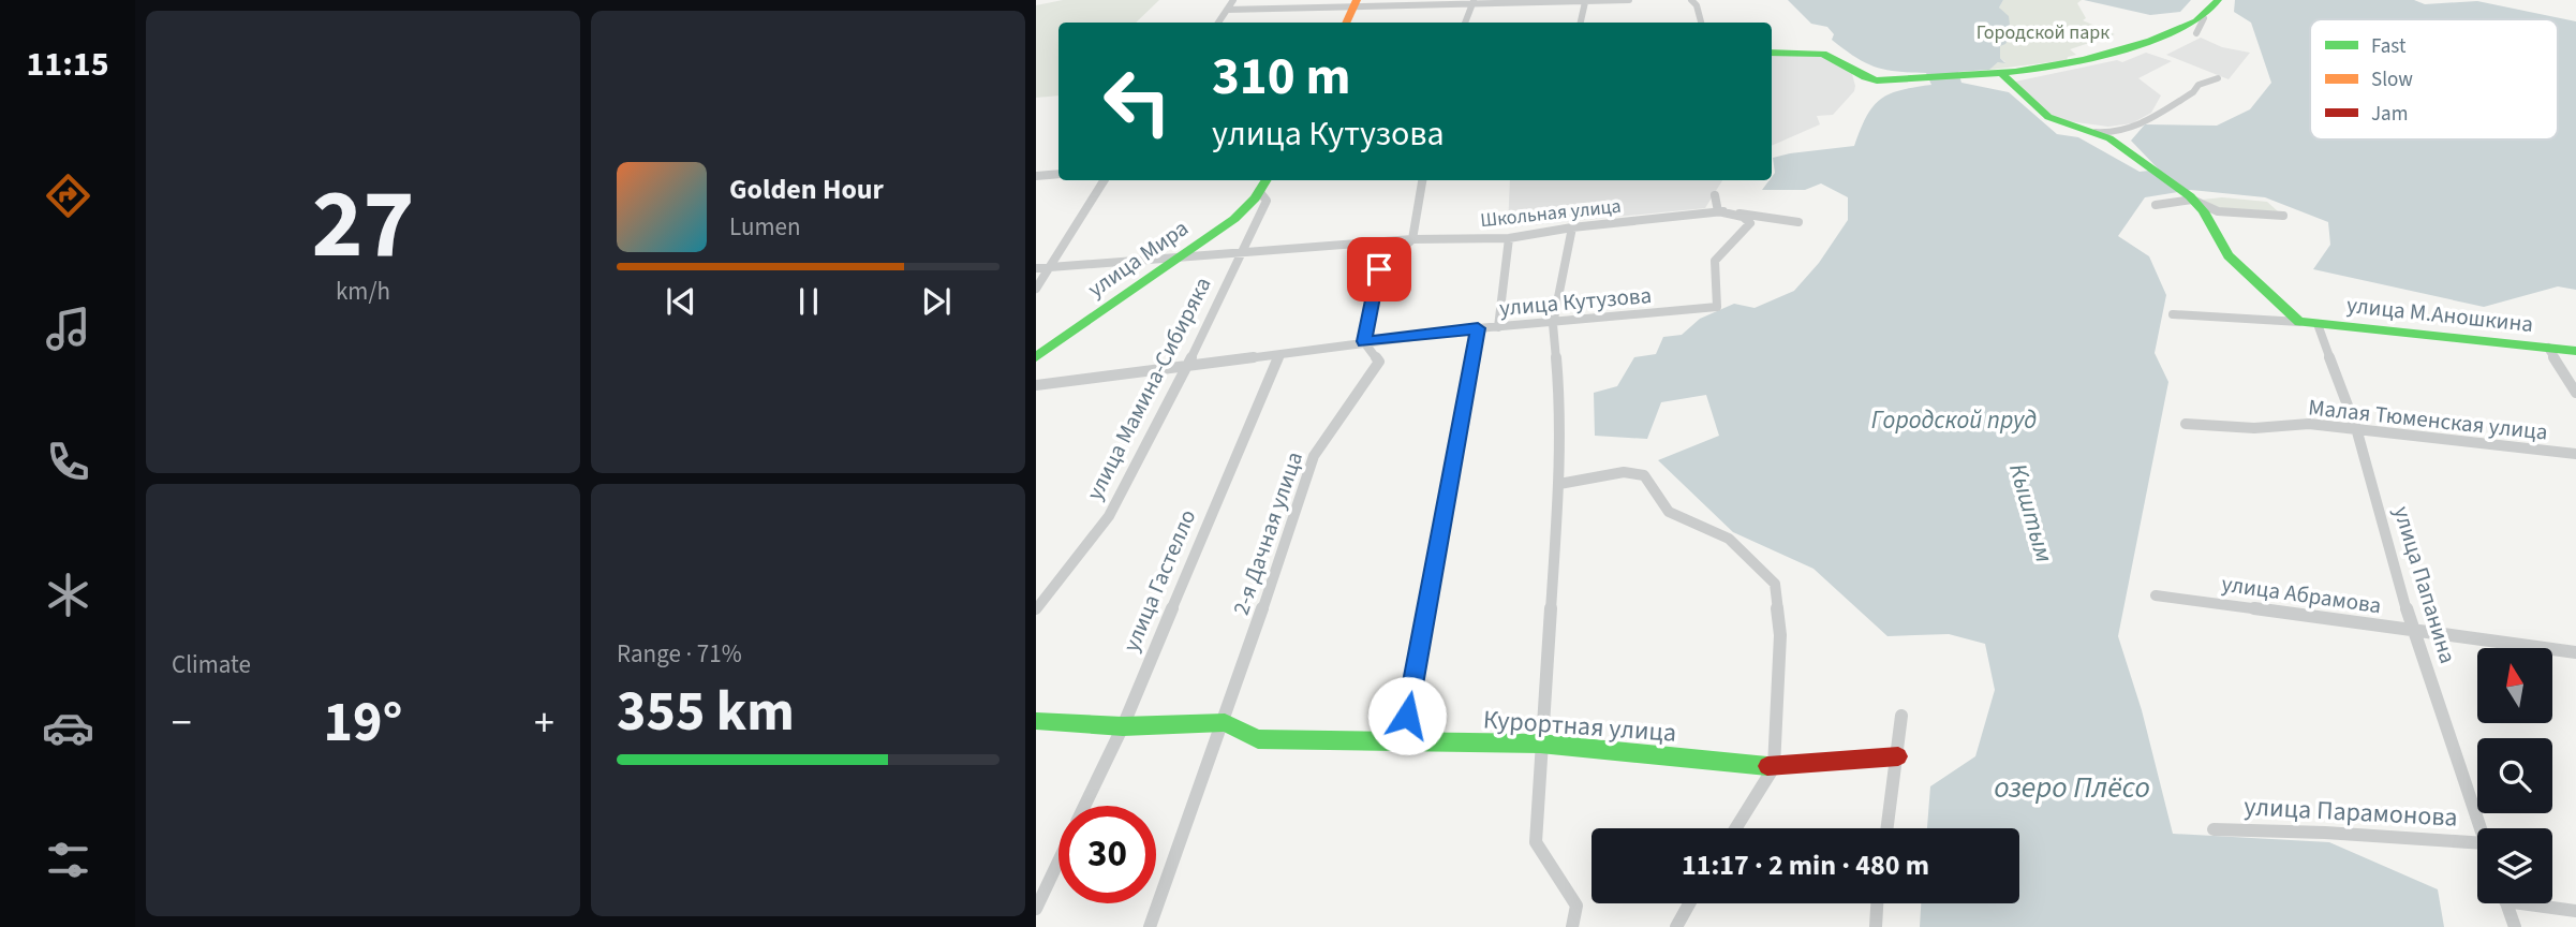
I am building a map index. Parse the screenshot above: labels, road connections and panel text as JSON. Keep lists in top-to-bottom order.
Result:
{
  "streets": {
    "street": [
      "Школьная улица",
      "улица Мира",
      "улица Кутузова",
      "улица М.Аношкина",
      "улица Мамина-Сибиряка",
      "Малая Тюменская улица",
      "2-я Дачная улица",
      "улица Гастелло",
      "улица Папанина",
      "улица Абрамова",
      "Курортная улица",
      "улица Парамонова"
    ]
  },
  "crossings": [
    ["Школьная улица", "улица Мира"],
    ["Школьная улица", "улица Кутузова"],
    ["Школьная улица", "улица Мамина-Сибиряка"],
    ["Школьная улица", "2-я Дачная улица"],
    ["улица Мира", "улица Мамина-Сибиряка"],
    ["улица Кутузова", "улица Мамина-Сибиряка"],
    ["улица Кутузова", "2-я Дачная улица"],
    ["улица Кутузова", "улица Гастелло"],
    ["улица М.Аношкина", "улица Папанина"],
    ["Малая Тюменская улица", "улица Папанина"],
    ["2-я Дачная улица", "Курортная улица"],
    ["улица Гастелло", "Курортная улица"],
    ["улица Папанина", "улица Абрамова"]
  ],
  "water": ["Городской пруд", "Кыштым", "озеро Плёсо"],
  "parks": ["Городской парк"],
  "legend": ["Fast", "Slow", "Jam"],
  "north": "top",
  "page": {
    "tabs": "11:15",
    "tile": [
      ["27", "km/h"],
      "Climate",
      ["Range · 71%", "355 km"]
    ],
    "turn": ["310 m", "улица Кутузова"],
    "song": ["Golden Hour", "Lumen"],
    "heat": ["−", "19°", "+"],
    "limit": "30",
    "trip": "11:17 · 2 min · 480 m"
  }
}
